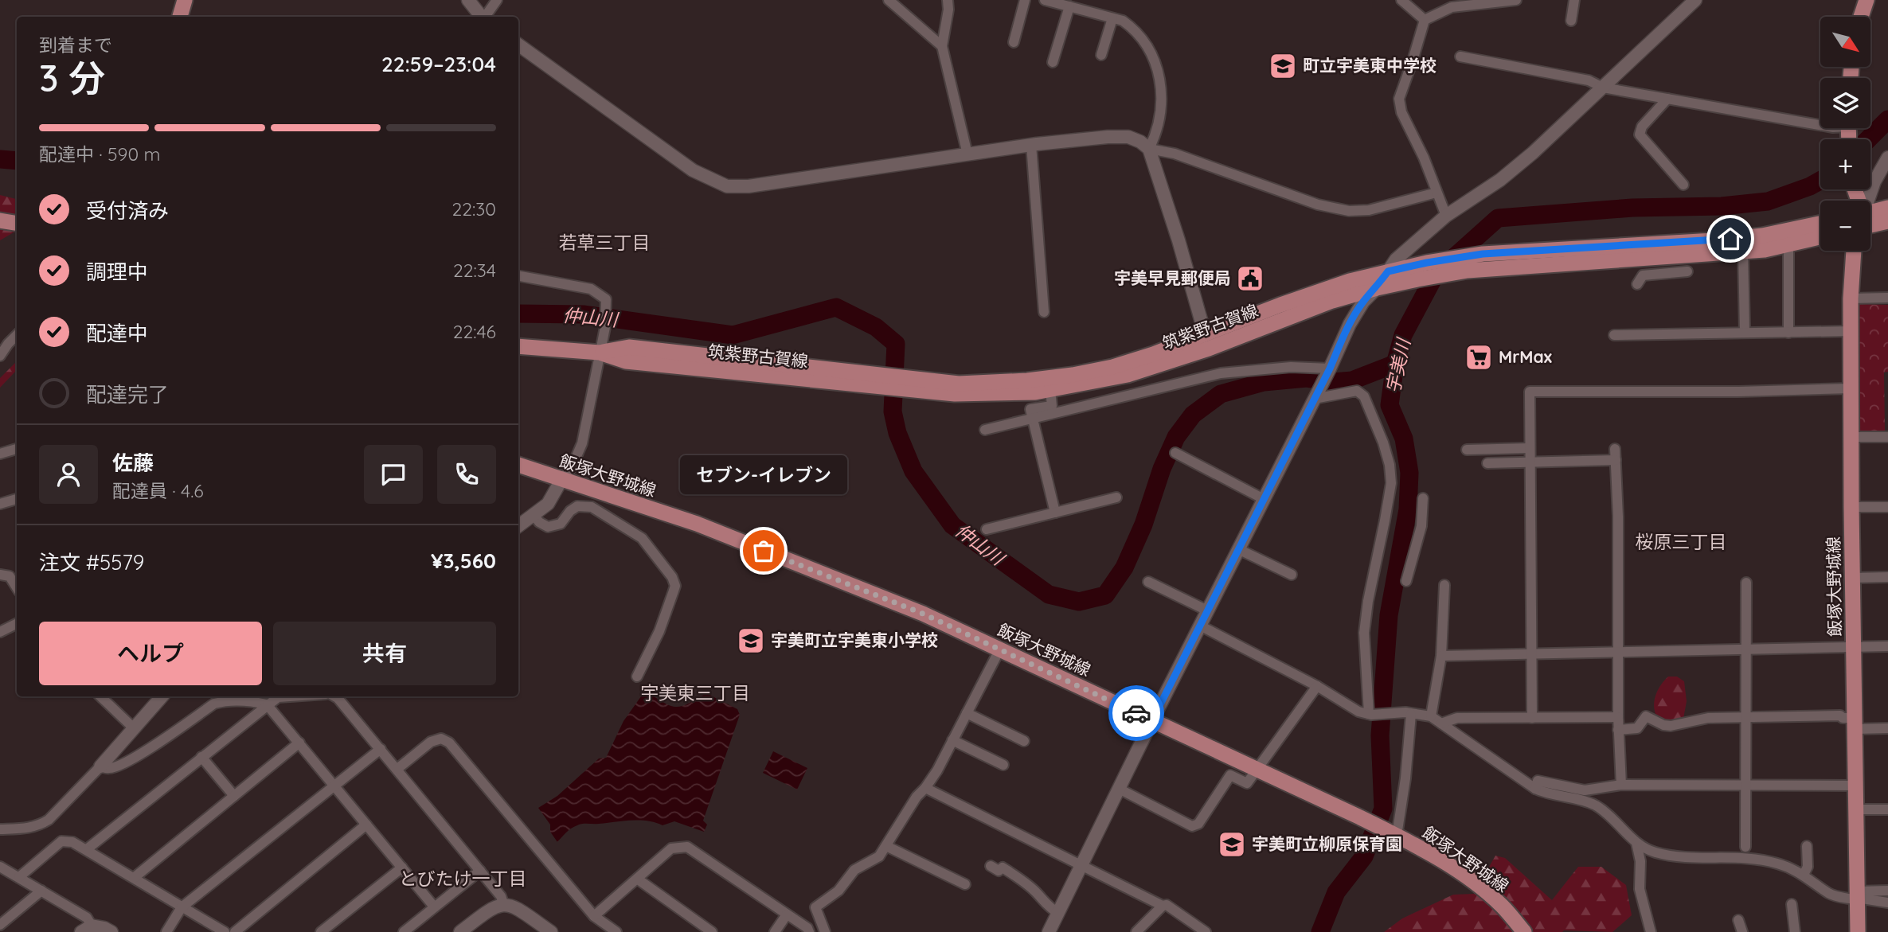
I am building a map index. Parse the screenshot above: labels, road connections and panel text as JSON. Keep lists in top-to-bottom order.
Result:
{
  "streets": {
    "main road": ["筑紫野古賀線", "飯塚大野城線"]
  },
  "districts": [
    "若草三丁目",
    "桜原三丁目",
    "宇美東三丁目",
    "とびたけ一丁目"
  ],
  "water": ["仲山川", "宇美川"],
  "places": {
    "school or university": ["町立宇美東中学校", "宇美町立宇美東小学校", "宇美町立柳原保育園"],
    "public building": ["宇美早見郵便局"],
    "supermarket": ["MrMax"],
    "other": ["セブン-イレブン"]
  },
  "north": "bottom right",
  "page": {
    "map_buttons": ["+", "−"],
    "heading": ["3 分", "到着まで", "22:59–23:04"],
    "panel": [
      "佐藤",
      "配達員 · 4.6",
      "注文 #5579",
      "¥3,560"
    ],
    "bar": "配達中 · 590 m",
    "list": [
      ["受付済み", "22:30"],
      ["調理中", "22:34"],
      ["配達中", "22:46"],
      "配達完了"
    ],
    "bubble": "セブン-イレブン",
    "buttons": ["ヘルプ", "共有"]
  }
}
